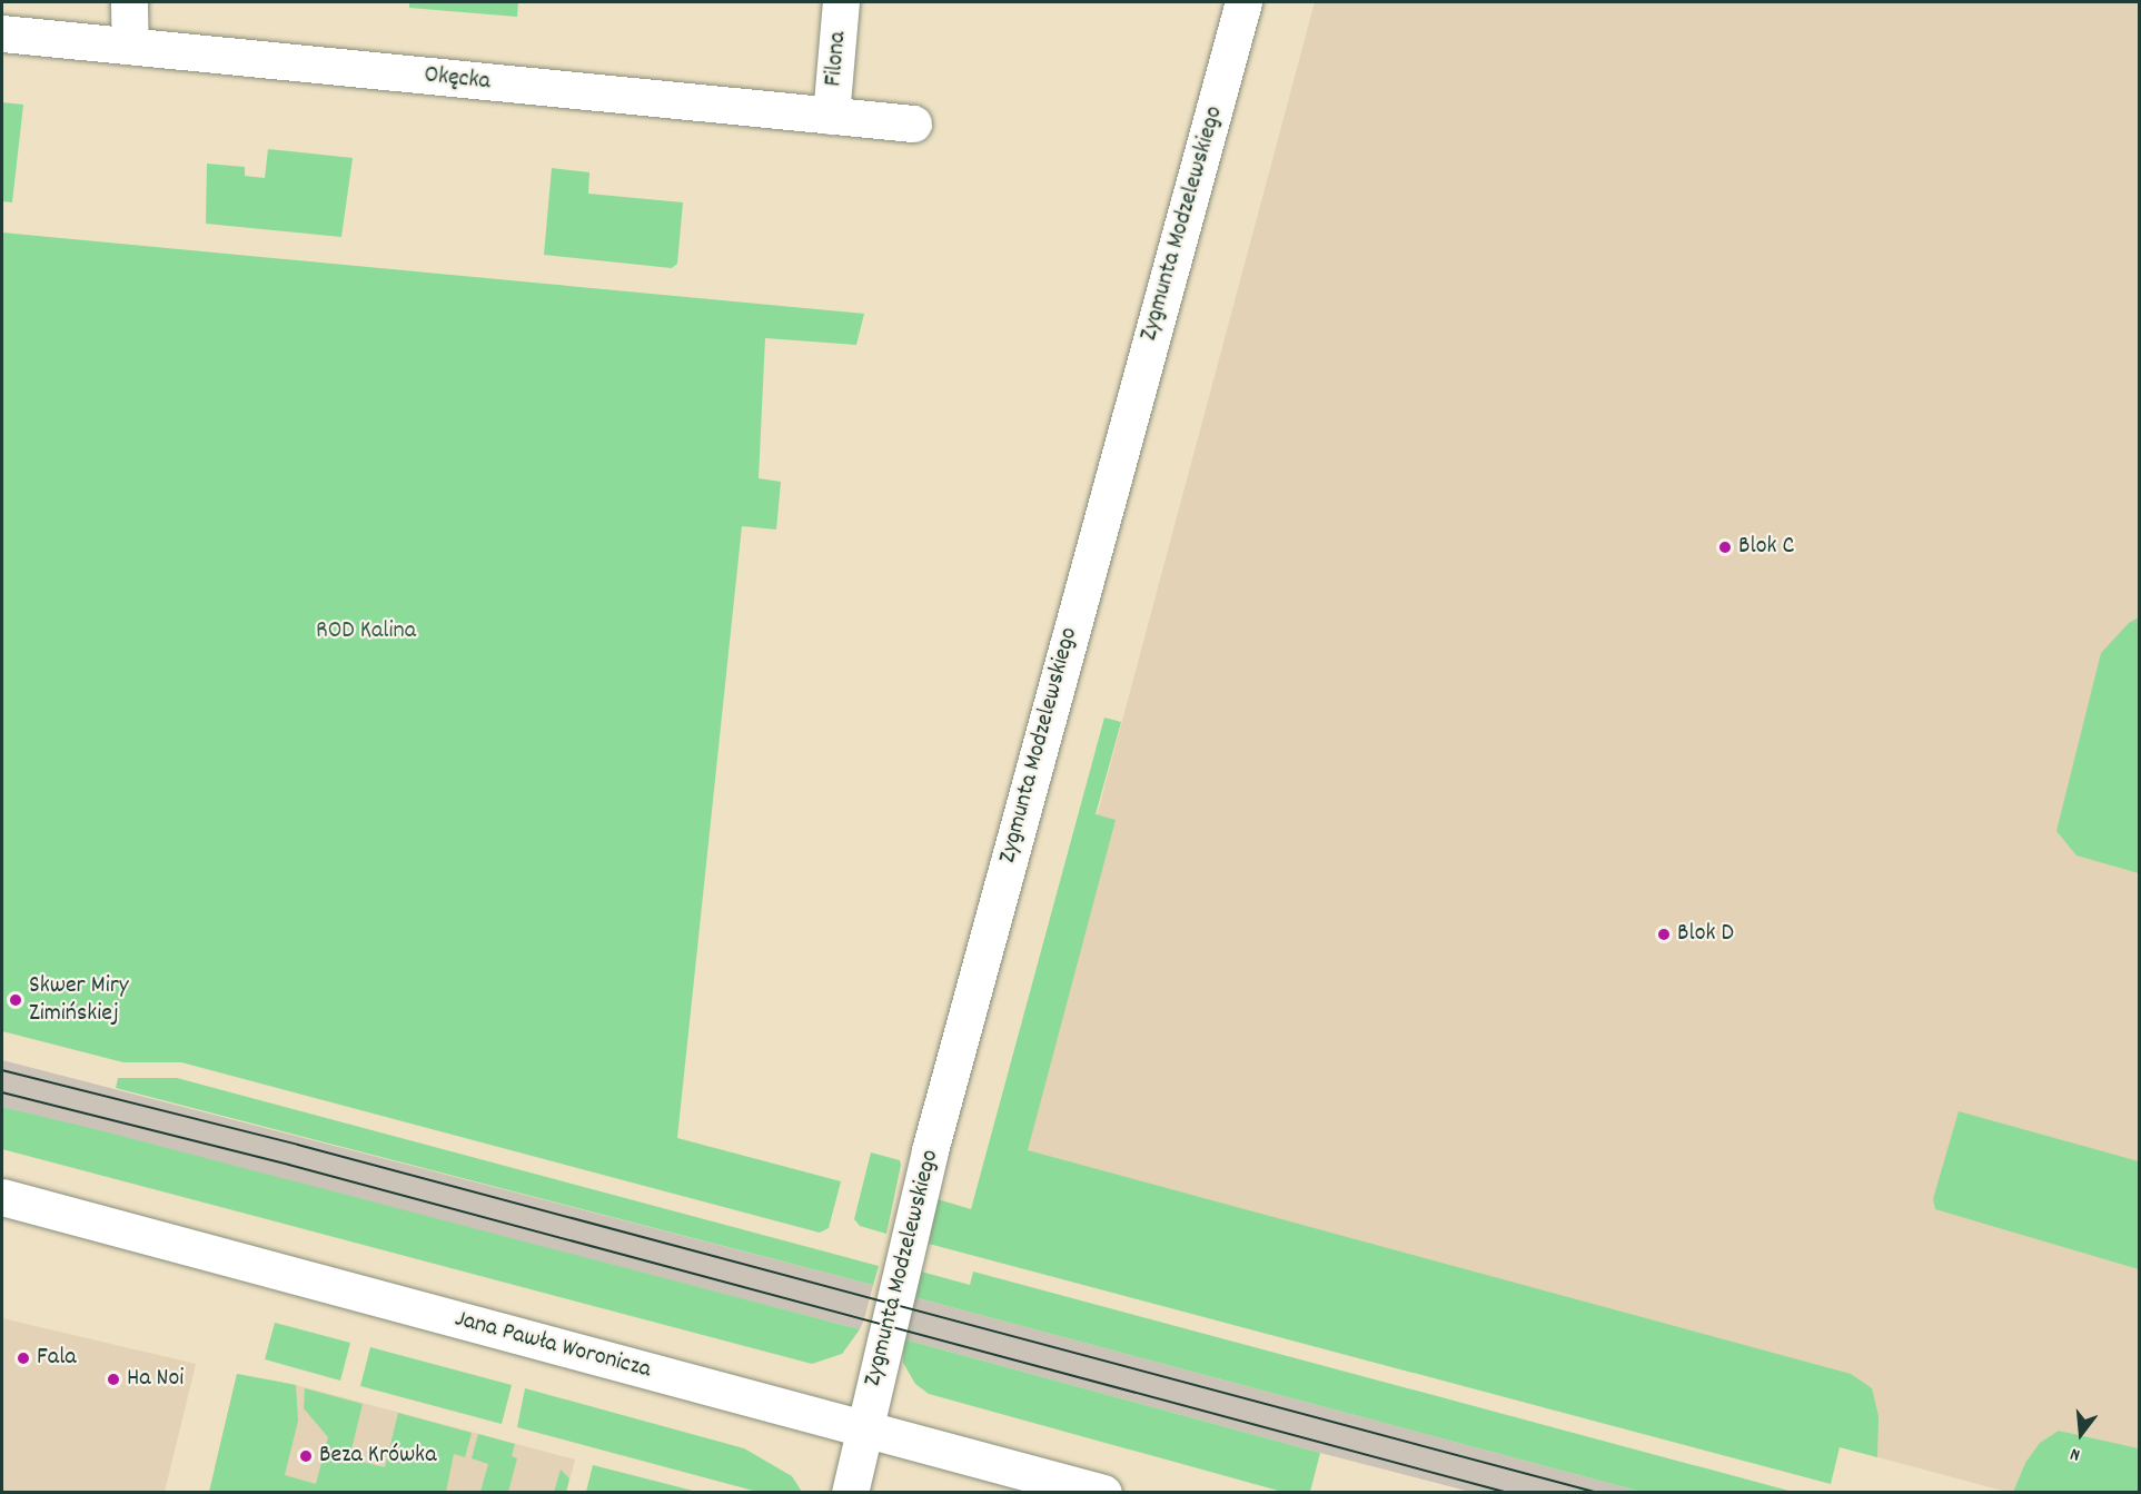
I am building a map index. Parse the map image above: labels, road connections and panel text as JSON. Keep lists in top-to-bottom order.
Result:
{
  "streets": {
    "street": [
      "Filona",
      "Okęcka",
      "Zygmunta Modzelewskiego",
      "Jana Pawła Woronicza"
    ]
  },
  "crossings": [
    ["Filona", "Okęcka"],
    ["Zygmunta Modzelewskiego", "Jana Pawła Woronicza"]
  ],
  "parks": ["ROD Kalina"],
  "places": [
    "Blok C",
    "Blok D",
    "Skwer Miry Zimińskiej",
    "Fala",
    "Ha Noi",
    "Beza Krówka"
  ],
  "north": "bottom"
}
